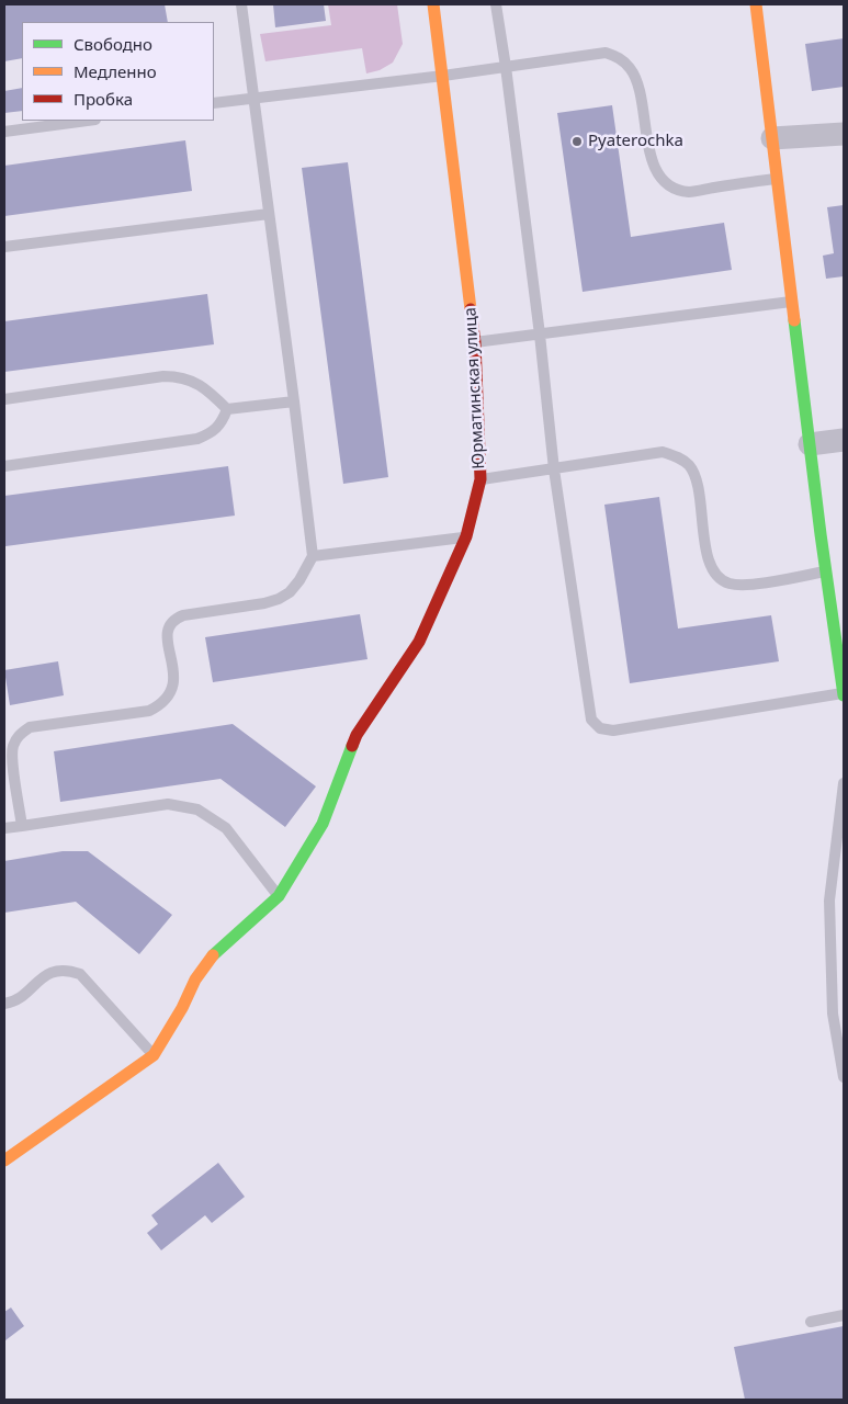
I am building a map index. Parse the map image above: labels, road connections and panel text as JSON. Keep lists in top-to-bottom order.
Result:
{
  "streets": {
    "street": ["Юрматинская улица"]
  },
  "places": ["Pyaterochka"],
  "legend": ["Свободно", "Медленно", "Пробка"]
}
